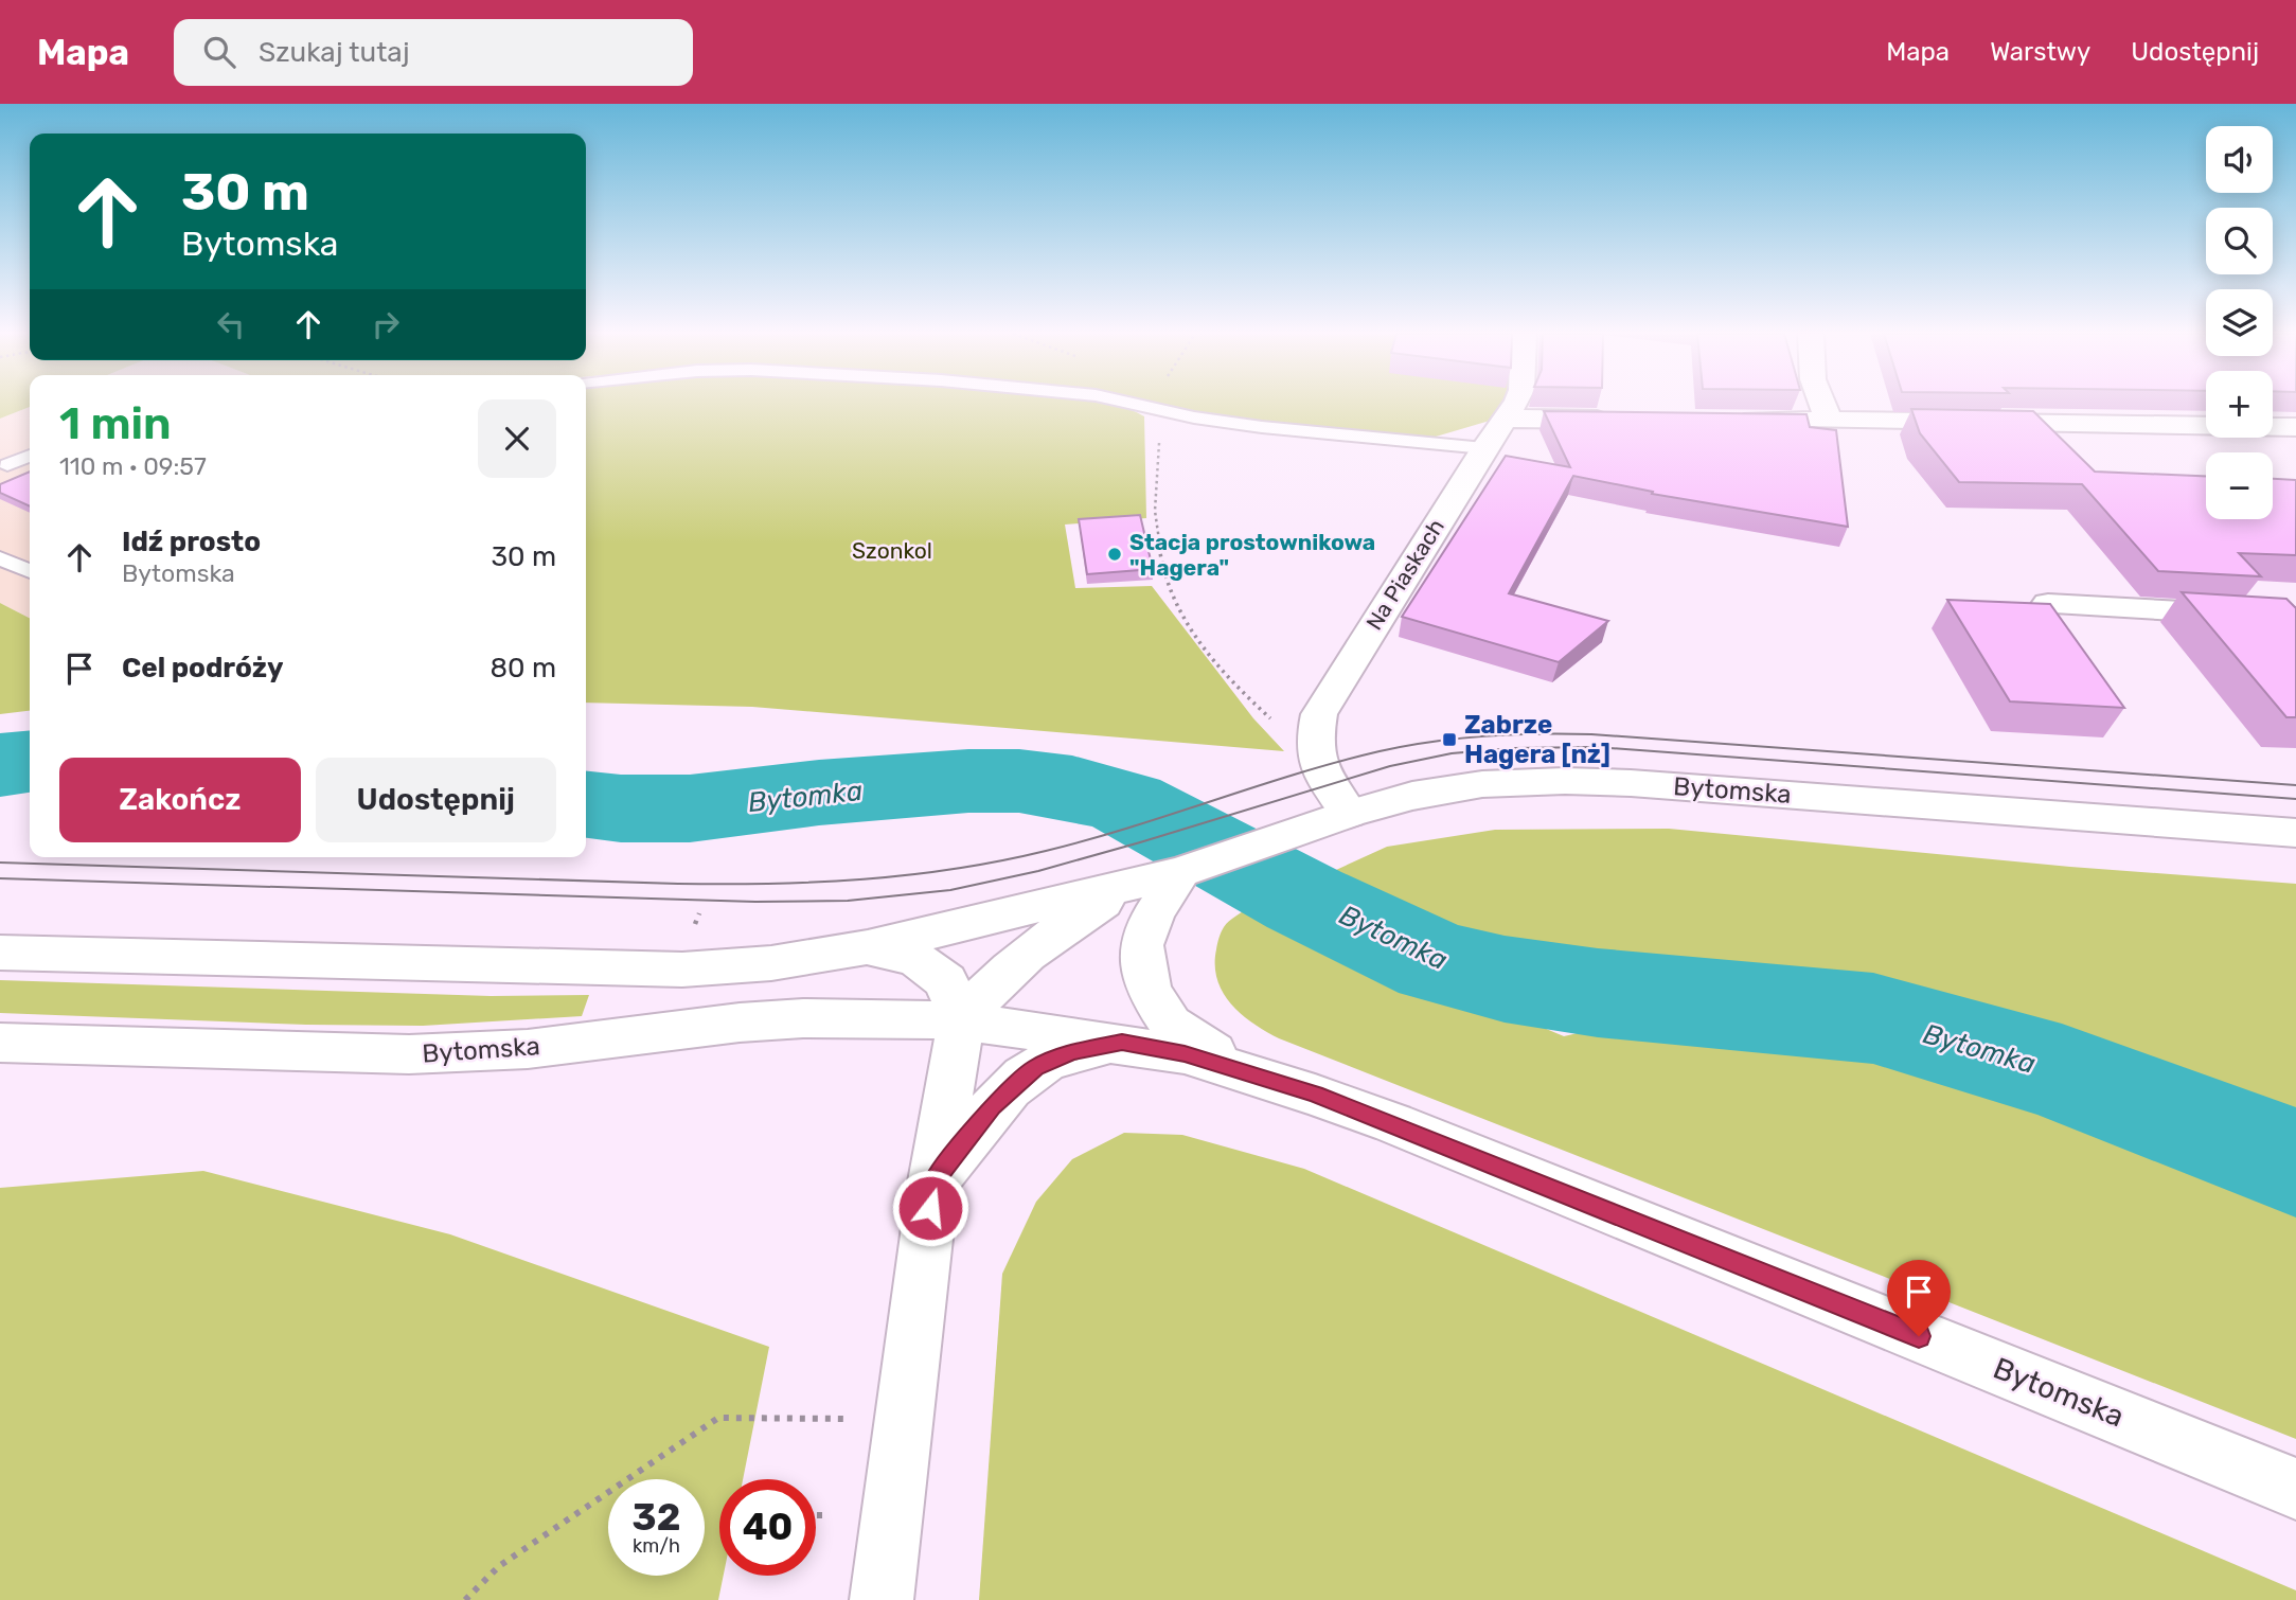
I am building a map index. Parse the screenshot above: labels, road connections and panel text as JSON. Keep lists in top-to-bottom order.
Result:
{
  "streets": {
    "street": ["Na Piaskach", "Bytomska"]
  },
  "water": ["Bytomka"],
  "parks": ["Szonkol"],
  "places": {
    "other": ["Stacja prostownikowa \"Hagera\""],
    "transit": ["Zabrze Hagera [nż]"]
  },
  "page": {
    "header": "Mapa",
    "search": "Szukaj tutaj",
    "nav": ["Mapa", "Warstwy", "Udostępnij"],
    "map_buttons": ["+", "−"],
    "turn": ["30 m", "Bytomska"],
    "heading": ["1 min", "110 m · 09:57"],
    "list": [
      {
        "name": "Idź prosto",
        "note": "Bytomska",
        "value": "30 m"
      },
      {
        "name": "Cel podróży",
        "value": "80 m"
      }
    ],
    "buttons": ["Zakończ", "Udostępnij"],
    "speed": "32 km/h",
    "limit": "40"
  }
}
